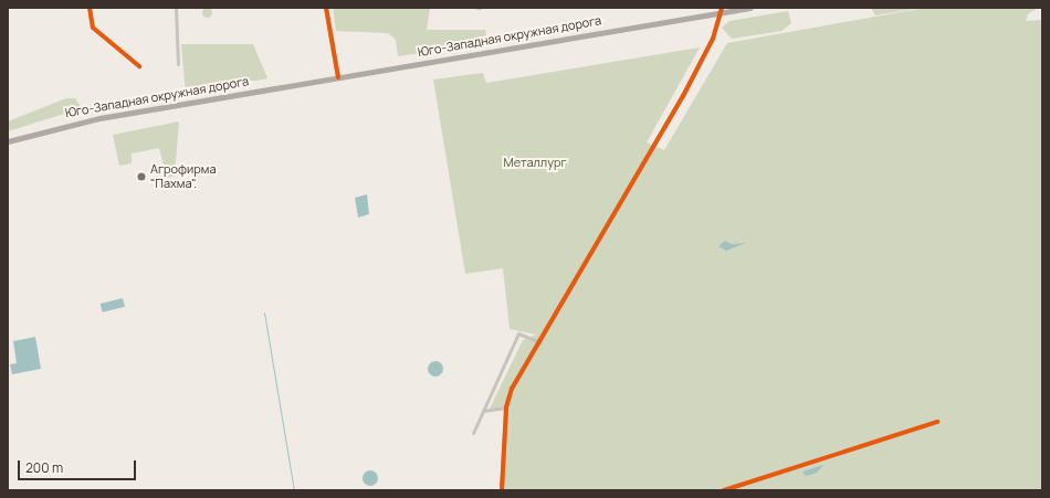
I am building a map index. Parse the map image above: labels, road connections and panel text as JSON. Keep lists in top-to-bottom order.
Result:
{
  "streets": {
    "highway": ["Юго-Западная окружная дорога"]
  },
  "parks": ["Металлург"],
  "places": ["Агрофирма \"Пахма\"."],
  "scale_bar": "200 m"
}
